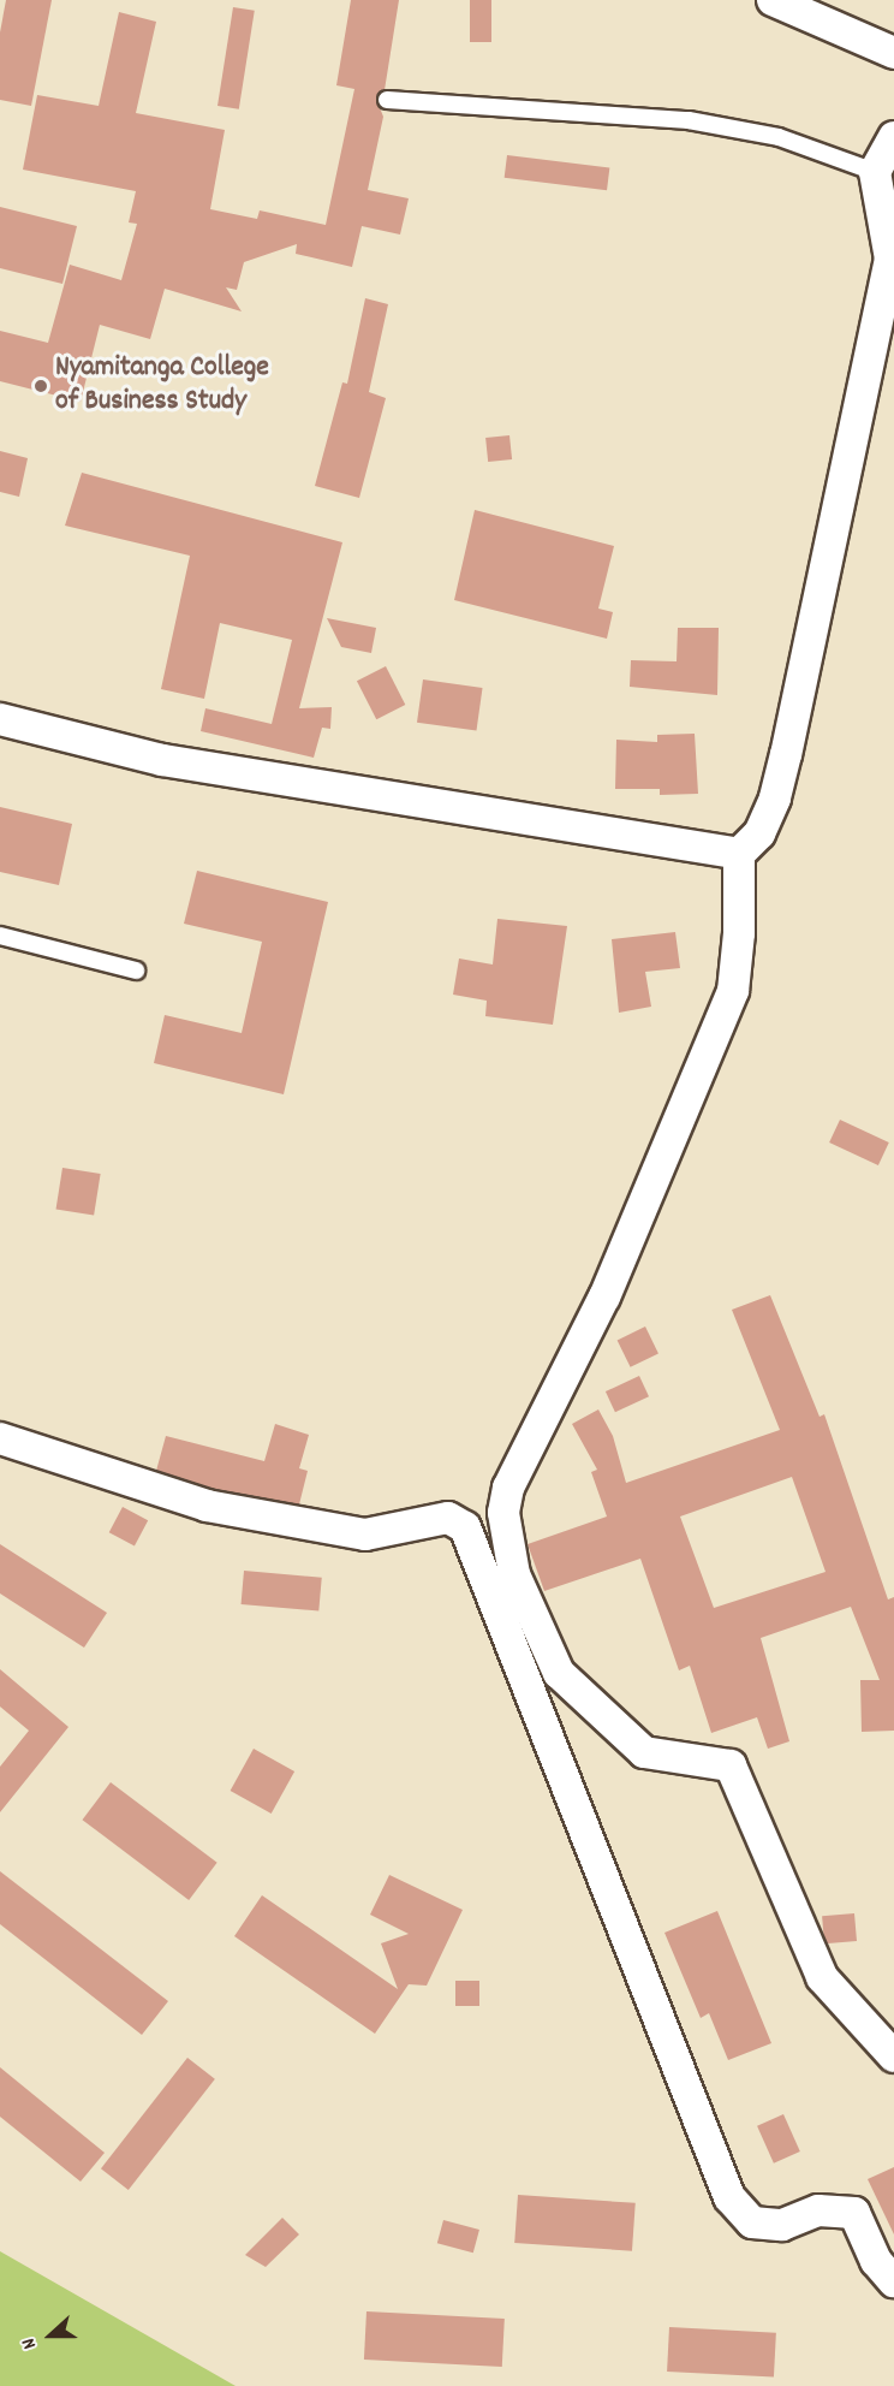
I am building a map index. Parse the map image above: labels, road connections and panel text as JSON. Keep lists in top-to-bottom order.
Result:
{
  "places": ["Nyamitanga College of Business Study"],
  "north": "left"
}
